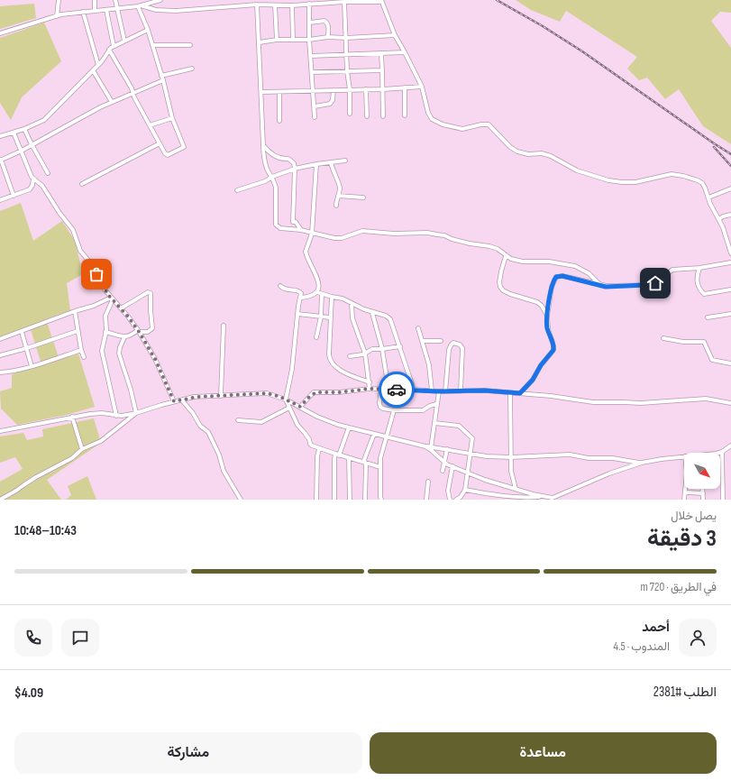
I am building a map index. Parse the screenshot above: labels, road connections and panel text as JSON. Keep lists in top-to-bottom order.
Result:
{
  "north": "bottom right",
  "page": {
    "heading": ["3 دقيقة", "يصل خلال", "10:43–10:48"],
    "panel": [
      "أحمد",
      "المندوب · 4.5",
      "الطلب #2381",
      "$4.09"
    ],
    "bar": "في الطريق · 720 m",
    "buttons": ["مساعدة", "مشاركة"]
  }
}
